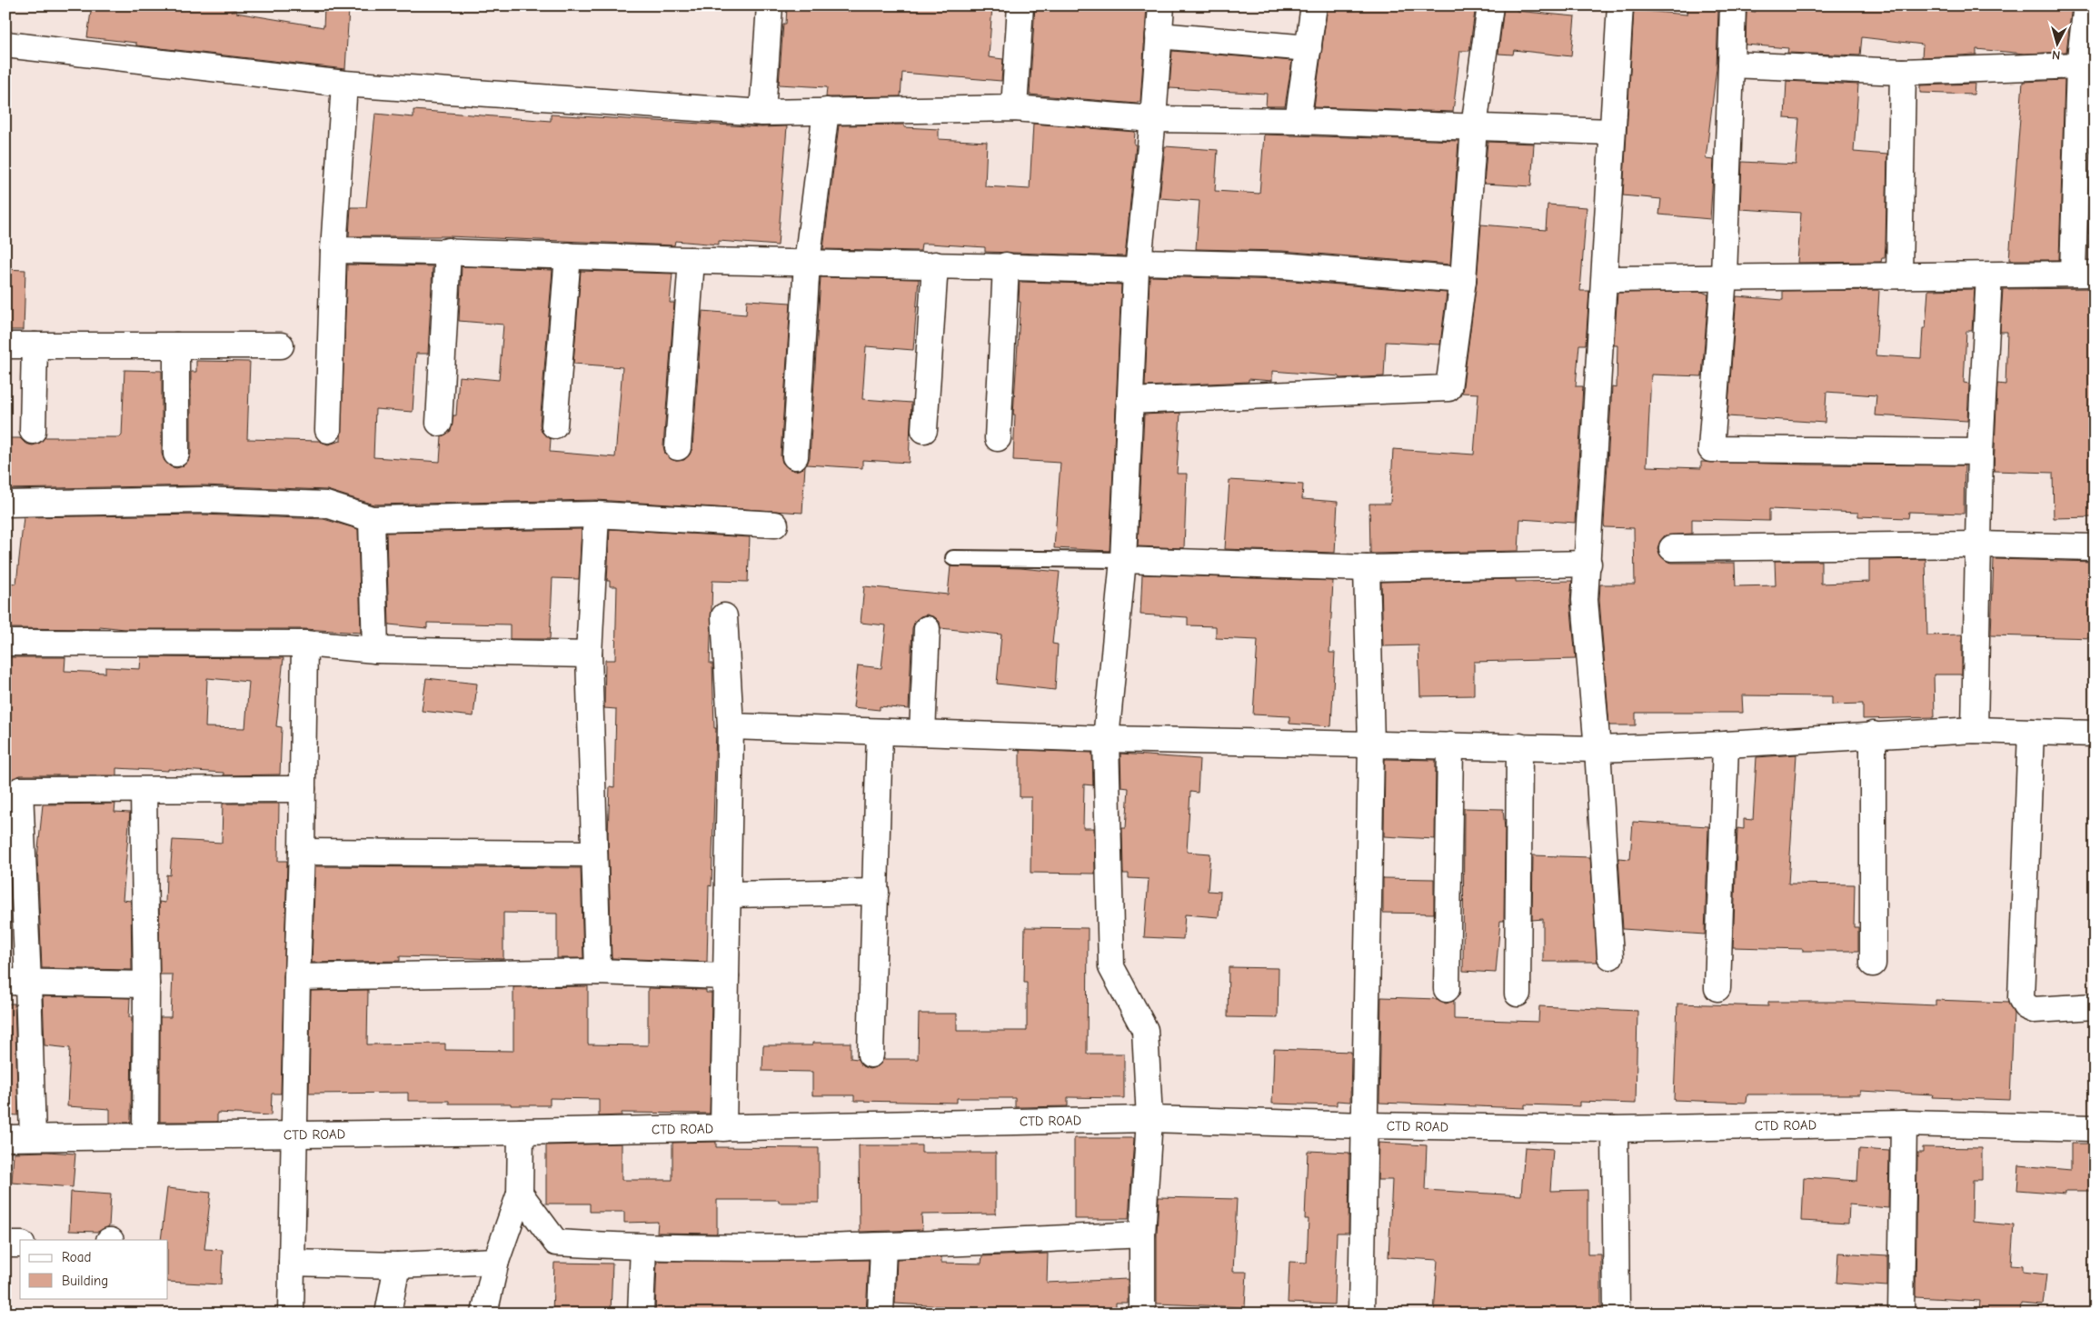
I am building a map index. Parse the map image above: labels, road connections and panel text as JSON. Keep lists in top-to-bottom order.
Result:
{
  "streets": {
    "street": ["CTD ROAD"]
  },
  "legend": ["Road", "Building"],
  "north": "bottom"
}
